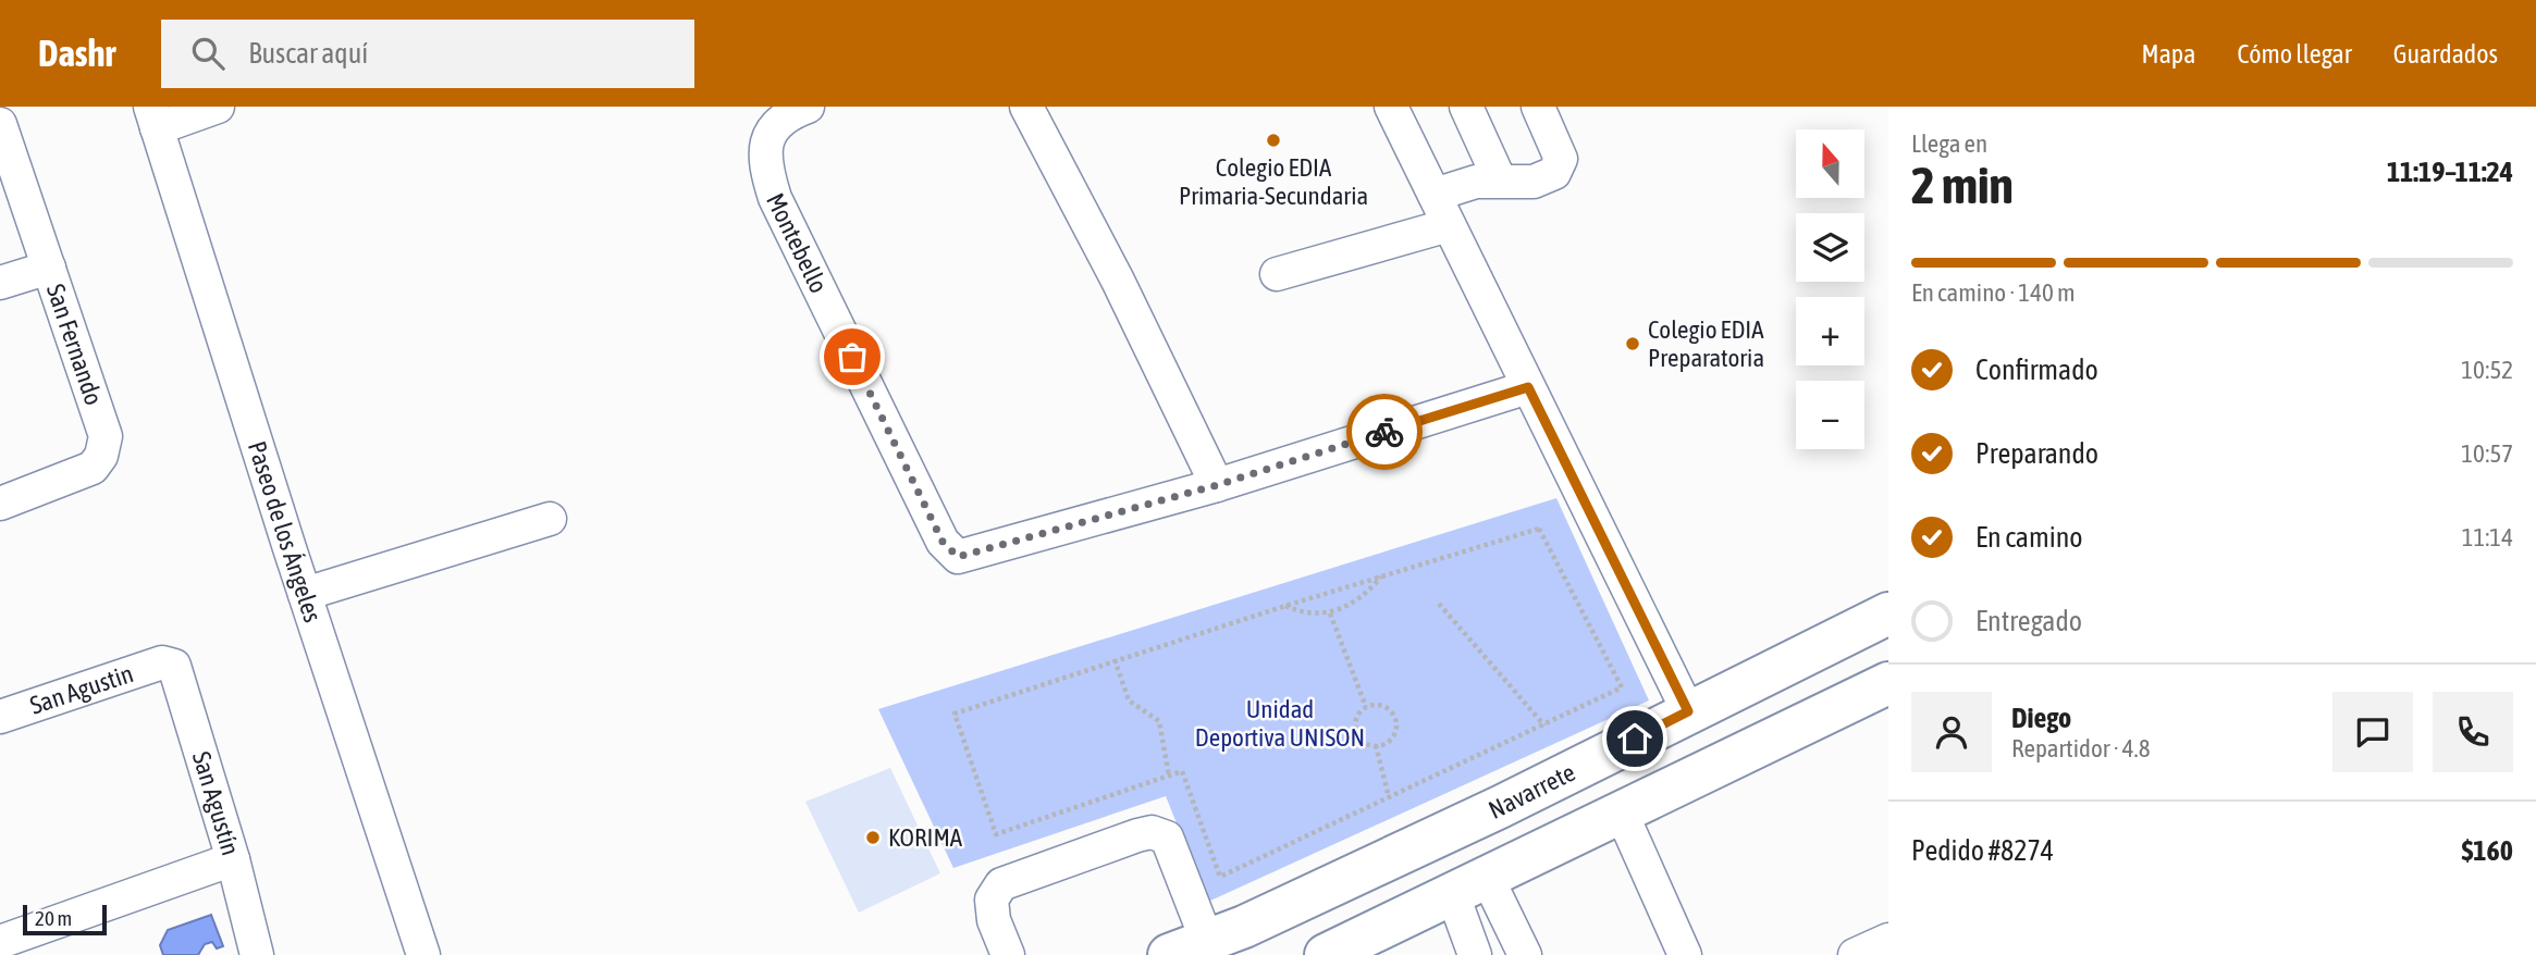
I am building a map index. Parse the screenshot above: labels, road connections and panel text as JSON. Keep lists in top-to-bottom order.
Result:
{
  "streets": {
    "main road": ["Navarrete"],
    "street": [
      "Montebello",
      "San Fernando",
      "Paseo de los Ángeles",
      "San Agustin",
      "San Agustín"
    ]
  },
  "crossings": [
    ["San Agustin", "San Agustín"]
  ],
  "parks": ["Unidad Deportiva UNISON"],
  "places": ["Colegio EDIA Primaria-Secundaria", "Colegio EDIA Preparatoria", "KORIMA"],
  "scale_bar": "20 m",
  "north": "top",
  "page": {
    "header": "Dashr",
    "search": "Buscar aquí",
    "nav": ["Mapa", "Cómo llegar", "Guardados"],
    "heading": ["2 min", "Llega en", "11:19–11:24"],
    "panel": [
      "Diego",
      "Repartidor · 4.8",
      "Pedido #8274",
      "$160"
    ],
    "map_buttons": ["+", "−"],
    "bar": "En camino · 140 m",
    "list": [
      ["Confirmado", "10:52"],
      ["Preparando", "10:57"],
      ["En camino", "11:14"],
      "Entregado"
    ],
    "scale": "20 m"
  }
}
